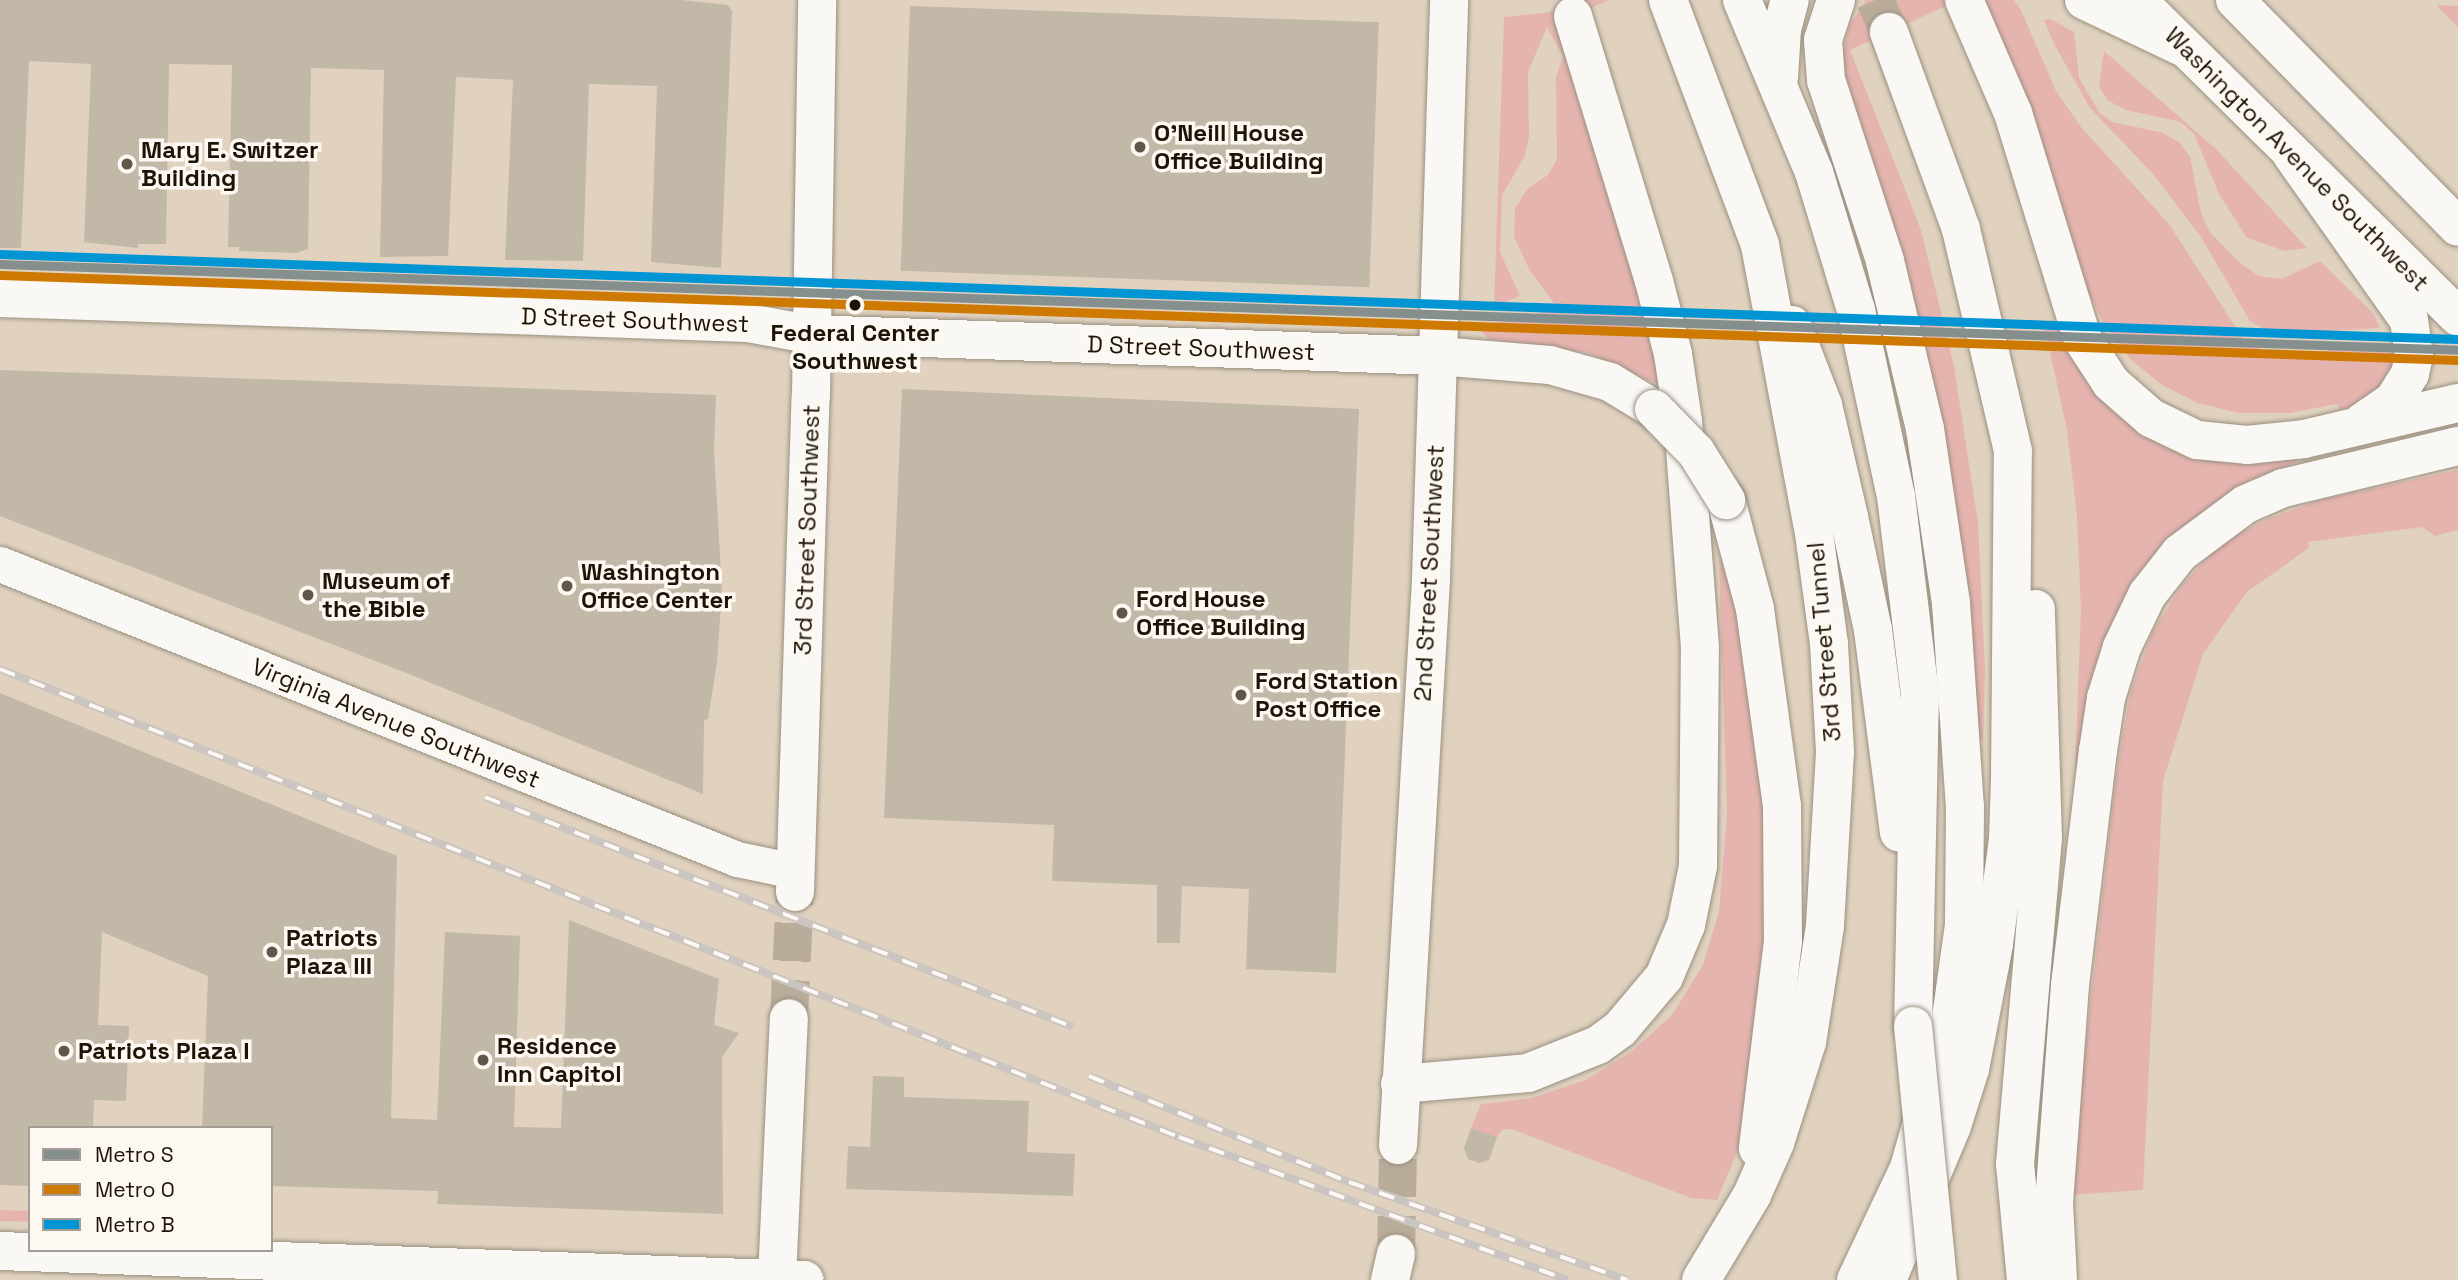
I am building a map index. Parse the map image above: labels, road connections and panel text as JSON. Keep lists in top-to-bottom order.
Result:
{
  "streets": {
    "main road": [
      "Washington Avenue Southwest",
      "D Street Southwest",
      "3rd Street Southwest",
      "2nd Street Southwest",
      "3rd Street Tunnel"
    ],
    "street": ["Virginia Avenue Southwest"]
  },
  "crossings": [
    ["D Street Southwest", "3rd Street Southwest"],
    ["D Street Southwest", "2nd Street Southwest"],
    ["D Street Southwest", "3rd Street Tunnel"],
    ["3rd Street Southwest", "Virginia Avenue Southwest"]
  ],
  "places": [
    "O'Neill House Office Building",
    "Mary E. Switzer Building",
    "Federal Center Southwest",
    "Washington Office Center",
    "Museum of the Bible",
    "Ford House Office Building",
    "Ford Station Post Office",
    "Patriots Plaza III",
    "Patriots Plaza I",
    "Residence Inn Capitol"
  ],
  "lines": ["metro line B", "metro line S", "metro line O"],
  "legend": ["Metro S", "Metro O", "Metro B"]
}
